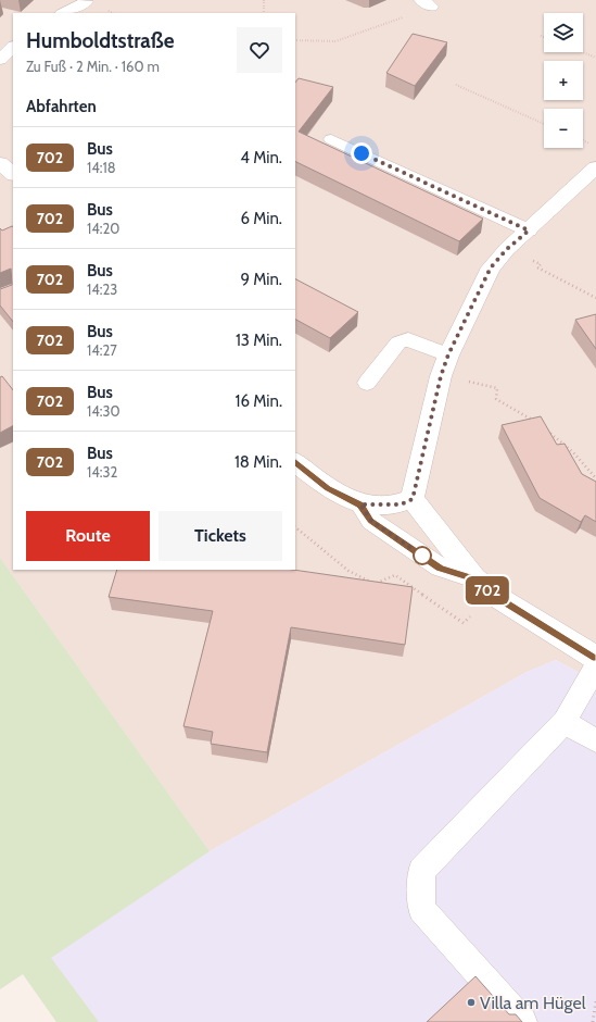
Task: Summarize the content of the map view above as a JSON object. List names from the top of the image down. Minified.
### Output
{"places":["Villa am Hügel"],"lines":["bus line 702"],"page":{"on_map":"702","map_buttons":["+","−"],"heading":[["Humboldtstraße","Zu Fuß · 2 Min. · 160 m"],"Abfahrten"],"list":[{"mark":"702","name":"Bus","note":"14:18","value":"4 Min."},{"mark":"702","name":"Bus","note":"14:20","value":"6 Min."},{"mark":"702","name":"Bus","note":"14:23","value":"9 Min."},{"mark":"702","name":"Bus","note":"14:27","value":"13 Min."},{"mark":"702","name":"Bus","note":"14:30","value":"16 Min."},{"mark":"702","name":"Bus","note":"14:32","value":"18 Min."}],"buttons":["Route","Tickets"]}}
